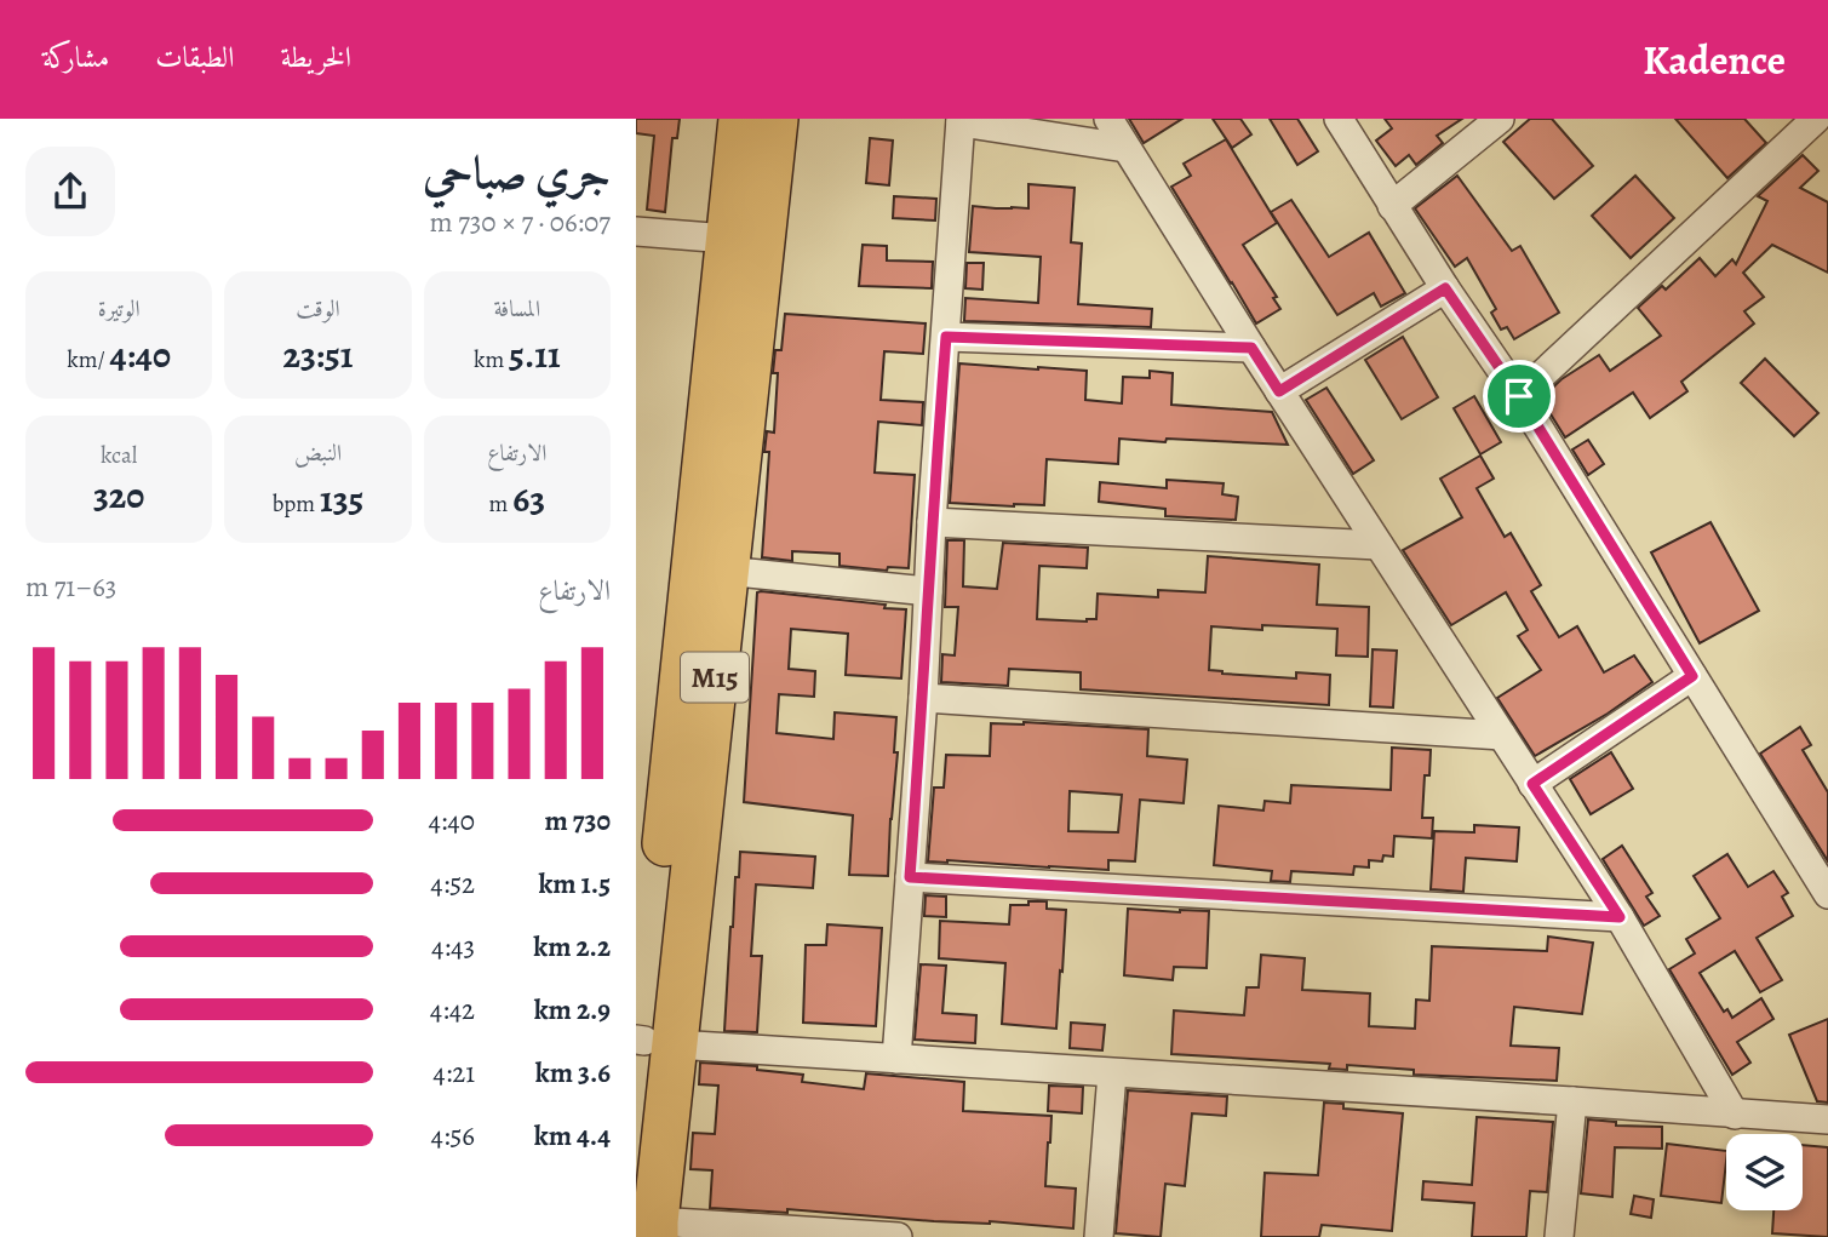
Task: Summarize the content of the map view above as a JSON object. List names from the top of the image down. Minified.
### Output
{"streets":{"highway":["M15"]},"page":{"header":"Kadence","nav":["الخريطة","الطبقات","مشاركة"],"heading":["جري صباحي","06:07 · 7 × 730 m"],"stats":[["المسافة","5.11 km"],["الوقت","23:51"],["الوتيرة","4:40 /km"],["الارتفاع","63 m"],["النبض","135 bpm"],["kcal","320"]],"chart":["الارتفاع","63–71 m"],"list":[{"name":"730 m","note":"4:40"},{"name":"1.5 km","note":"4:52"},{"name":"2.2 km","note":"4:43"},{"name":"2.9 km","note":"4:42"},{"name":"3.6 km","note":"4:21"},{"name":"4.4 km","note":"4:56"}]}}
